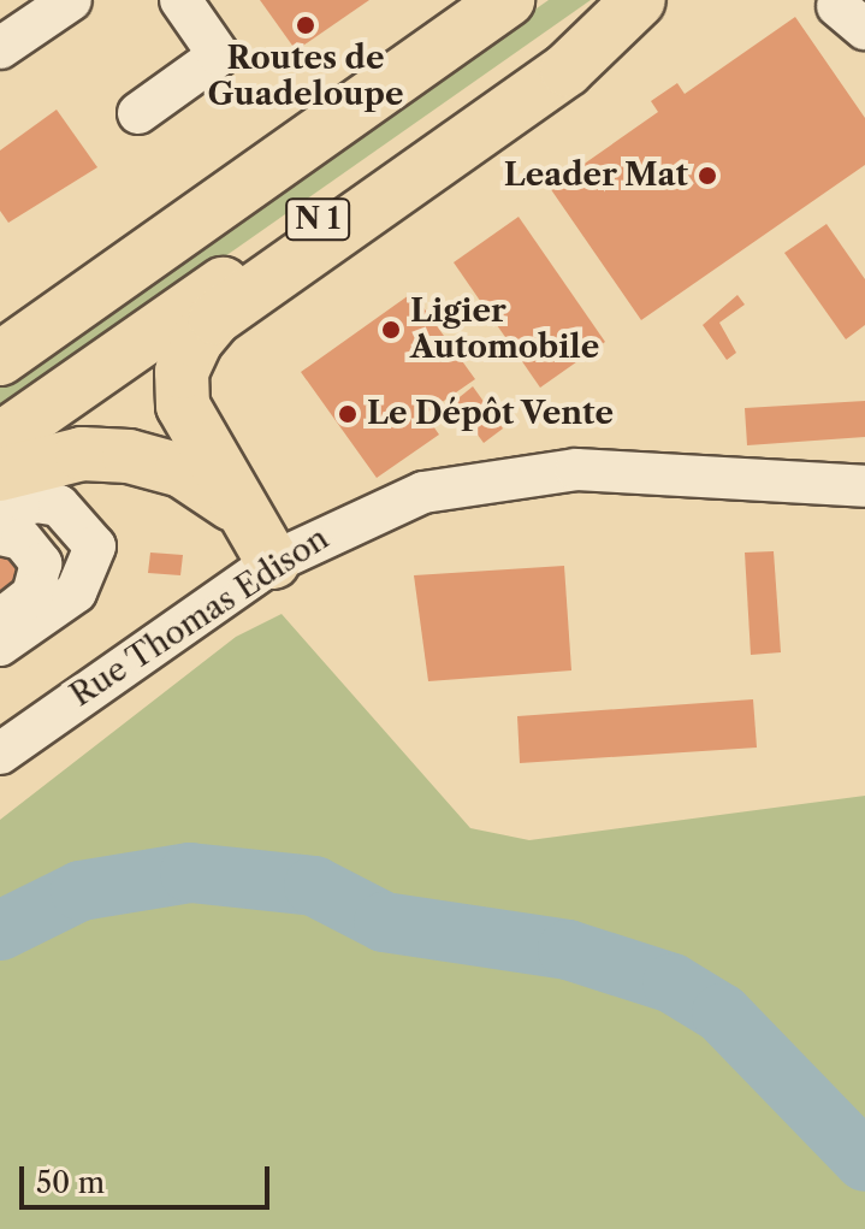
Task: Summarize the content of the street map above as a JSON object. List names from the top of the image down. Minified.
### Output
{"streets":{"highway":["N 1"],"street":["Rue Thomas Edison"]},"places":["Routes de Guadeloupe","Leader Mat","Ligier Automobile","Le Dépôt Vente"],"scale_bar":"50 m"}
